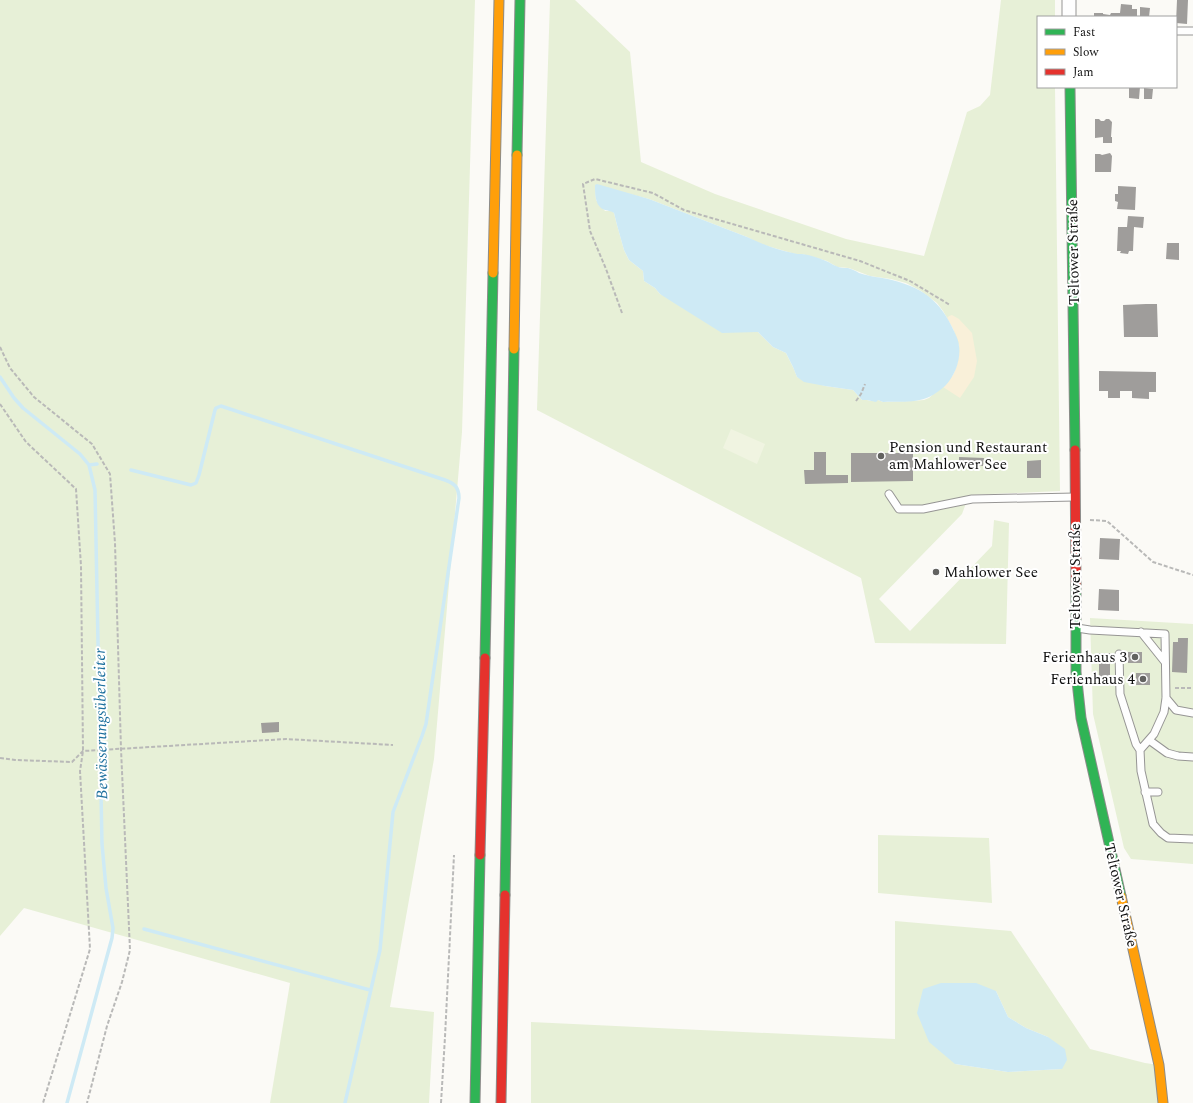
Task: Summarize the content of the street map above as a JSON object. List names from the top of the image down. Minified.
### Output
{"streets":{"main road":["Teltower Straße"]},"water":["Bewässerungsüberleiter"],"places":["Pension und Restaurant am Mahlower See","Mahlower See","Ferienhaus 3","Ferienhaus 4"],"legend":["Fast","Slow","Jam"]}
